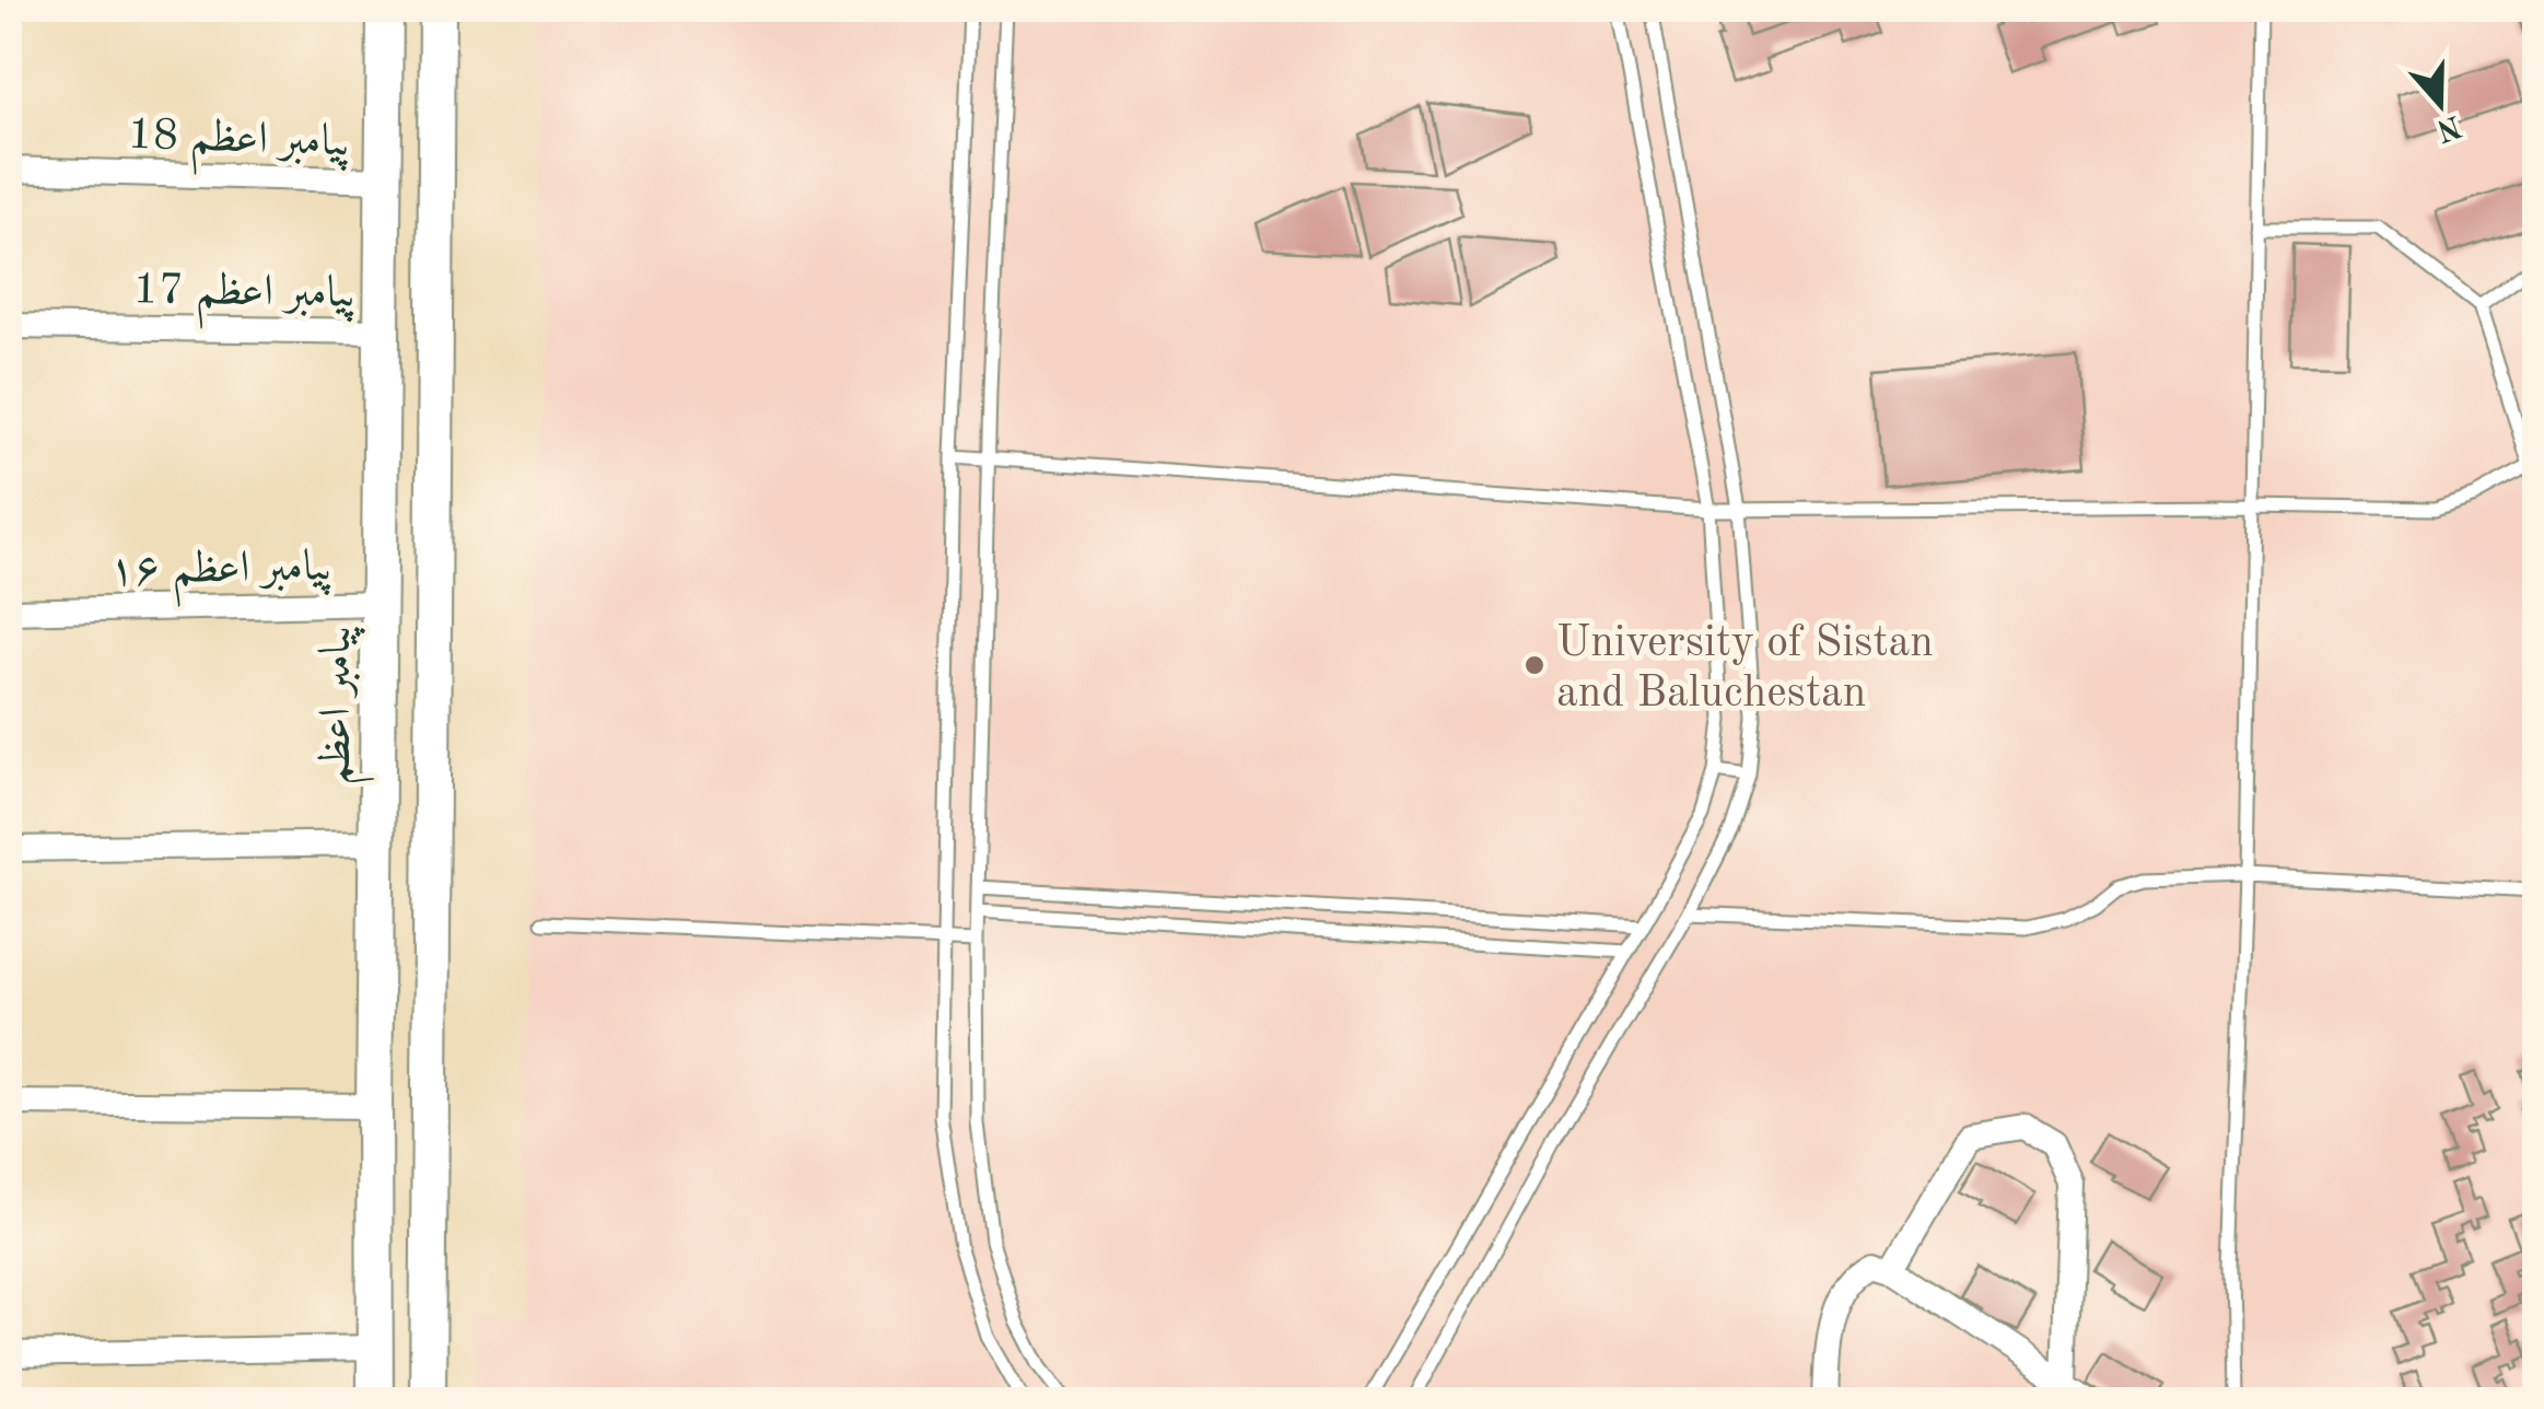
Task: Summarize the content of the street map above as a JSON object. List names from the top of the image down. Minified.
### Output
{"streets":{"main road":["پیامبر اعظم"],"street":["پیامبر اعظم 18","پیامبر اعظم 17","پیامبر اعظم ۱۶"]},"crossings":[["پیامبر اعظم 18","پیامبر اعظم"],["پیامبر اعظم 17","پیامبر اعظم"],["پیامبر اعظم ۱۶","پیامبر اعظم"]],"places":["University of Sistan and Baluchestan"],"north":"bottom"}
